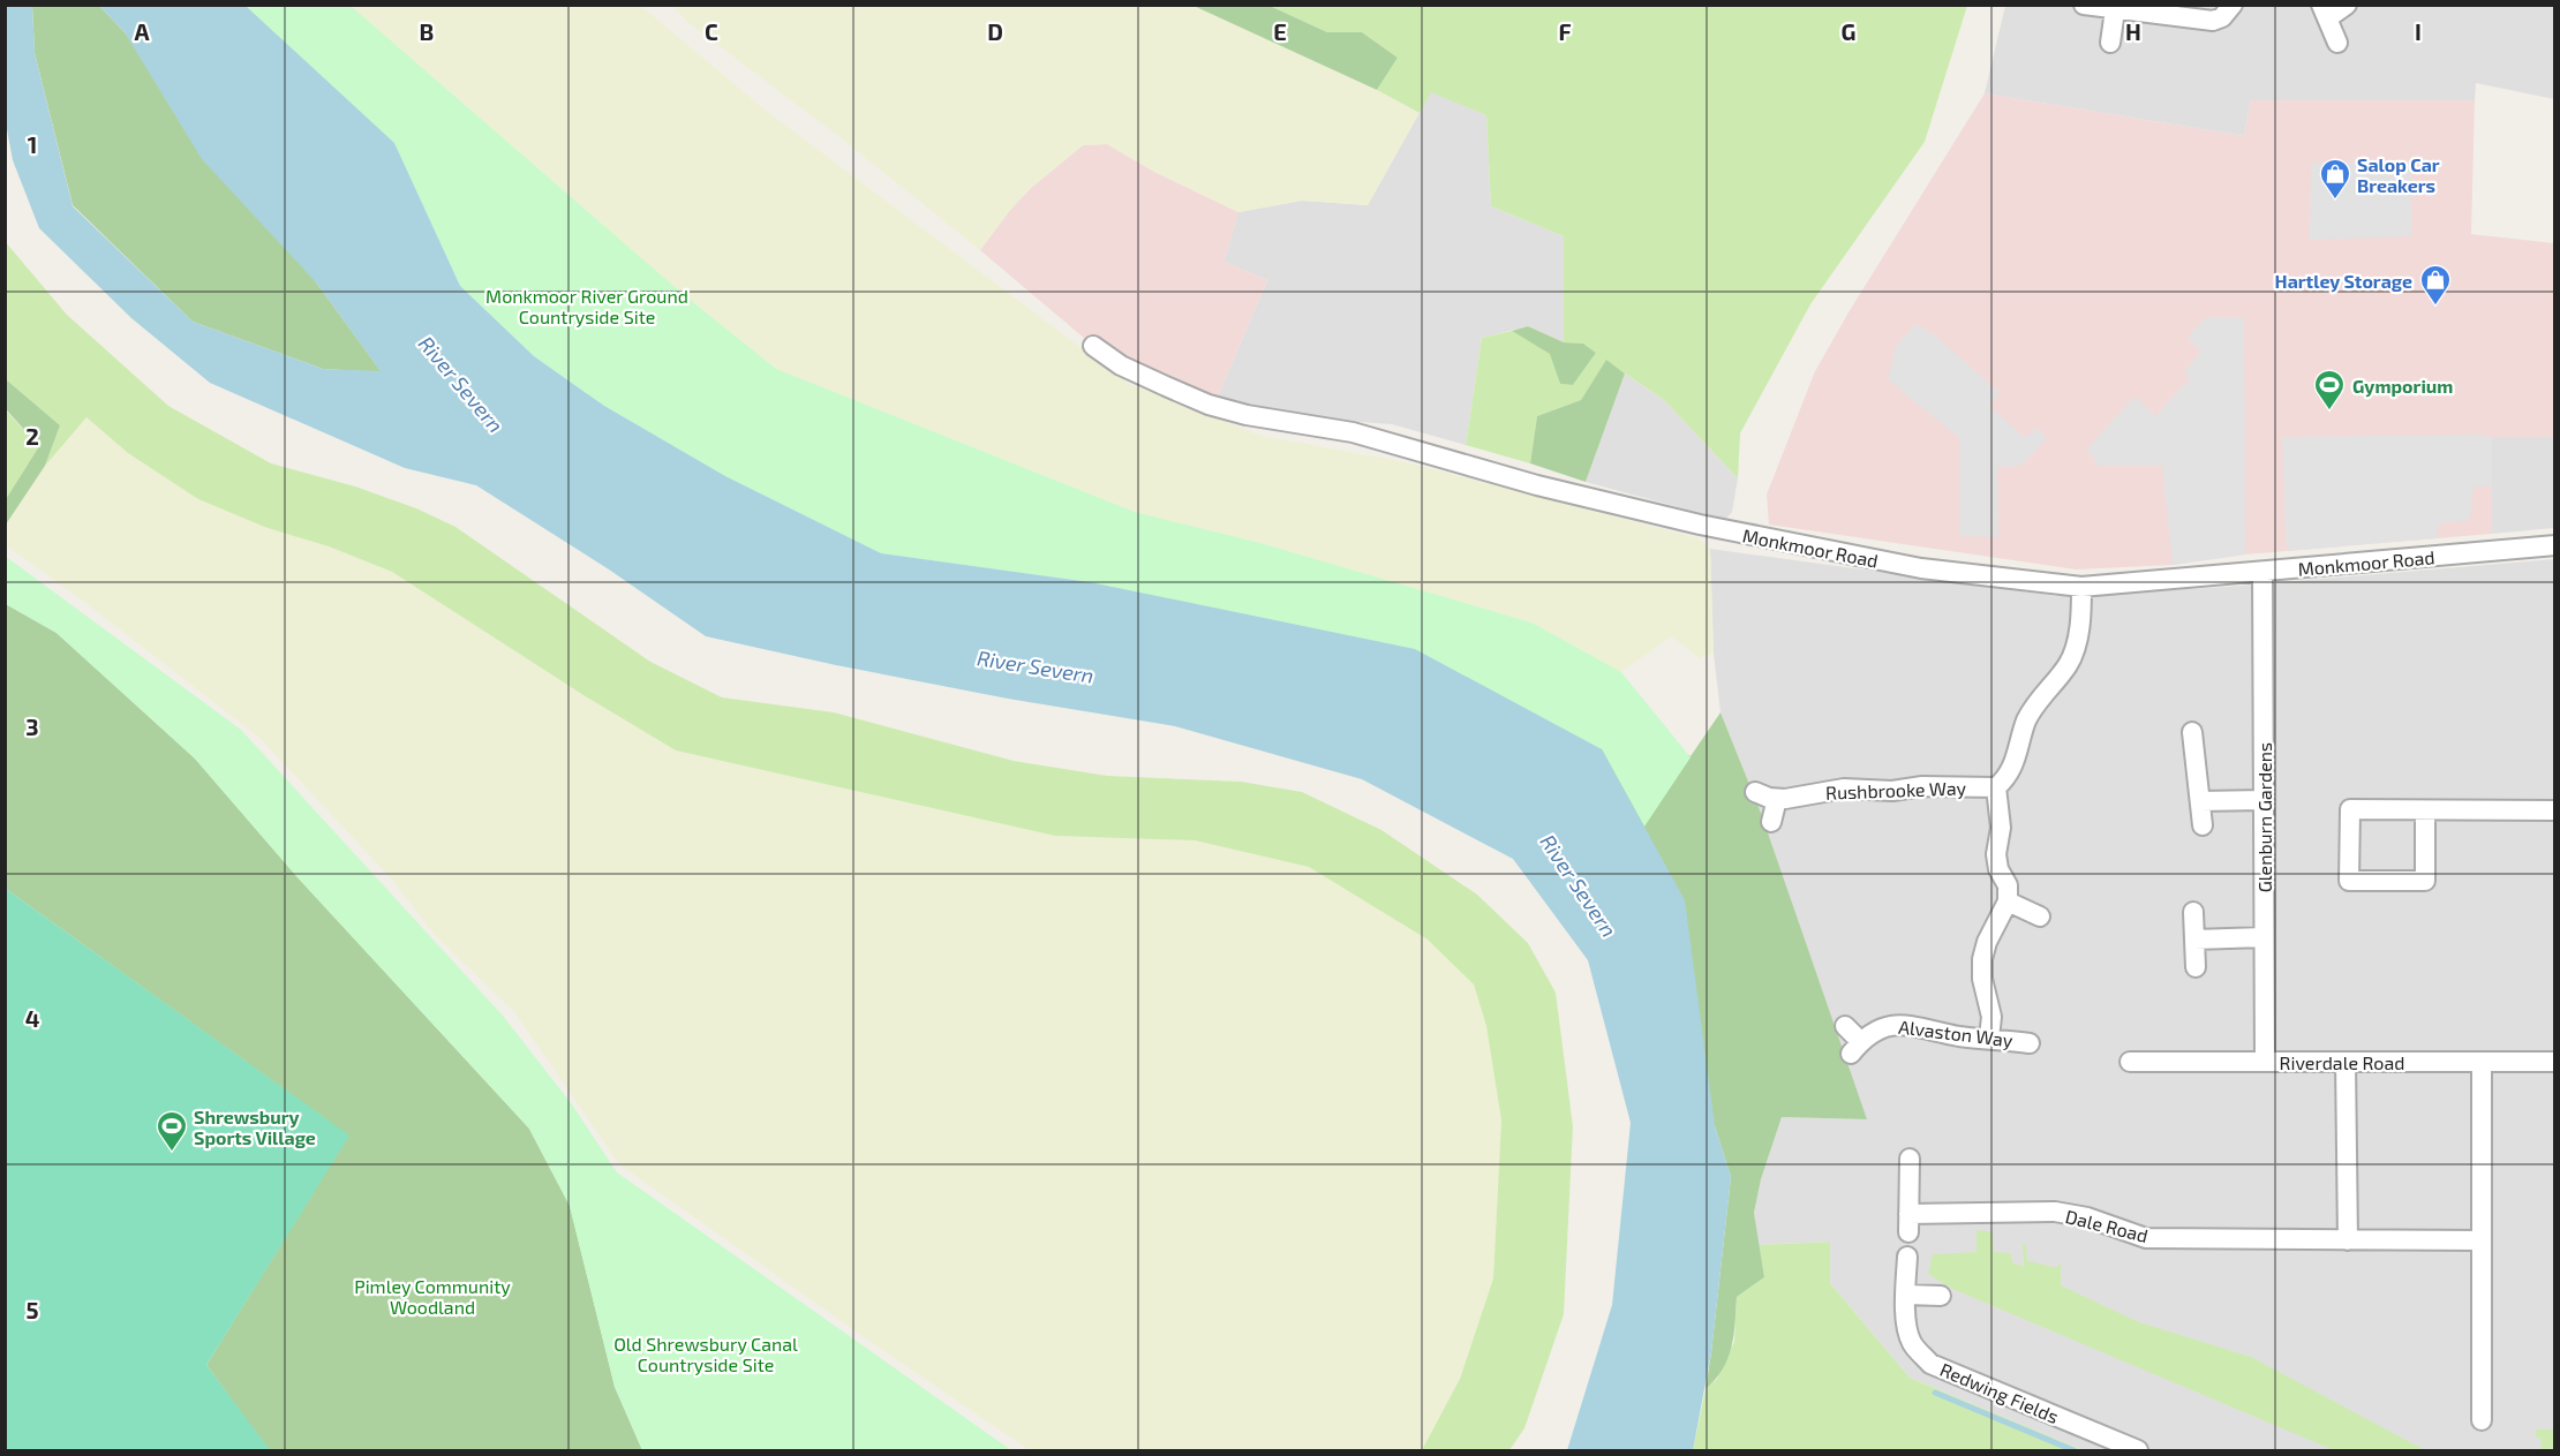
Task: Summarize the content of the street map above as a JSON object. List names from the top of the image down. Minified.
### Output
{"streets":{"street":["Monkmoor Road","Rushbrooke Way","Glenburn Gardens","Alvaston Way","Riverdale Road","Dale Road","Redwing Fields"]},"crossings":[["Monkmoor Road","Glenburn Gardens"],["Glenburn Gardens","Riverdale Road"]],"water":["River Severn"],"parks":["Monkmoor River Ground Countryside Site","Pimley Community Woodland","Old Shrewsbury Canal Countryside Site"],"places":{"shop":["Salop Car Breakers","Hartley Storage"],"sports":["Gymporium","Shrewsbury Sports Village"]},"grid":{"columns":["A","B","C","D","E","F","G","H","I"],"rows":["1","2","3","4","5"]}}
